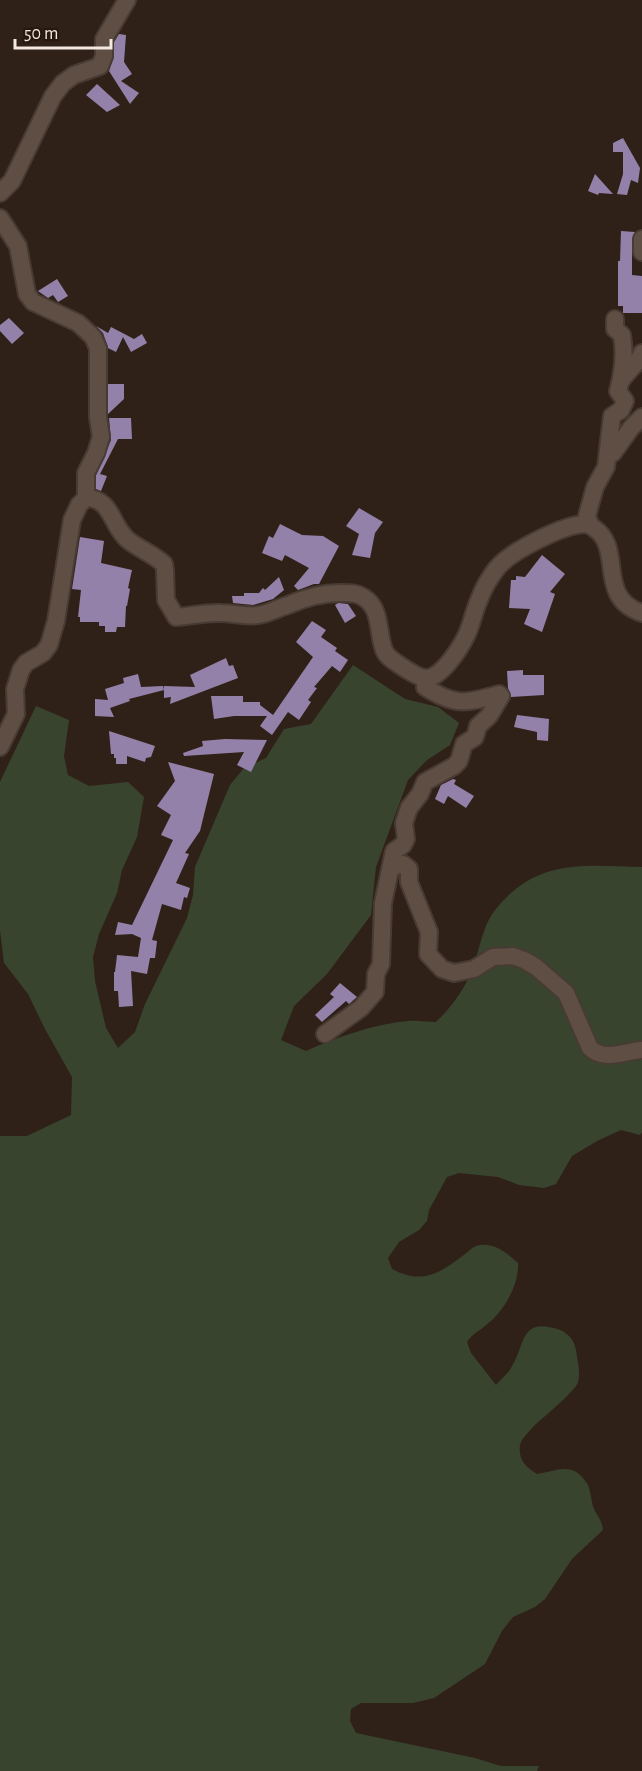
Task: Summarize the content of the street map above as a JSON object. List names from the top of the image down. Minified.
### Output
{"scale_bar":"50 m"}
